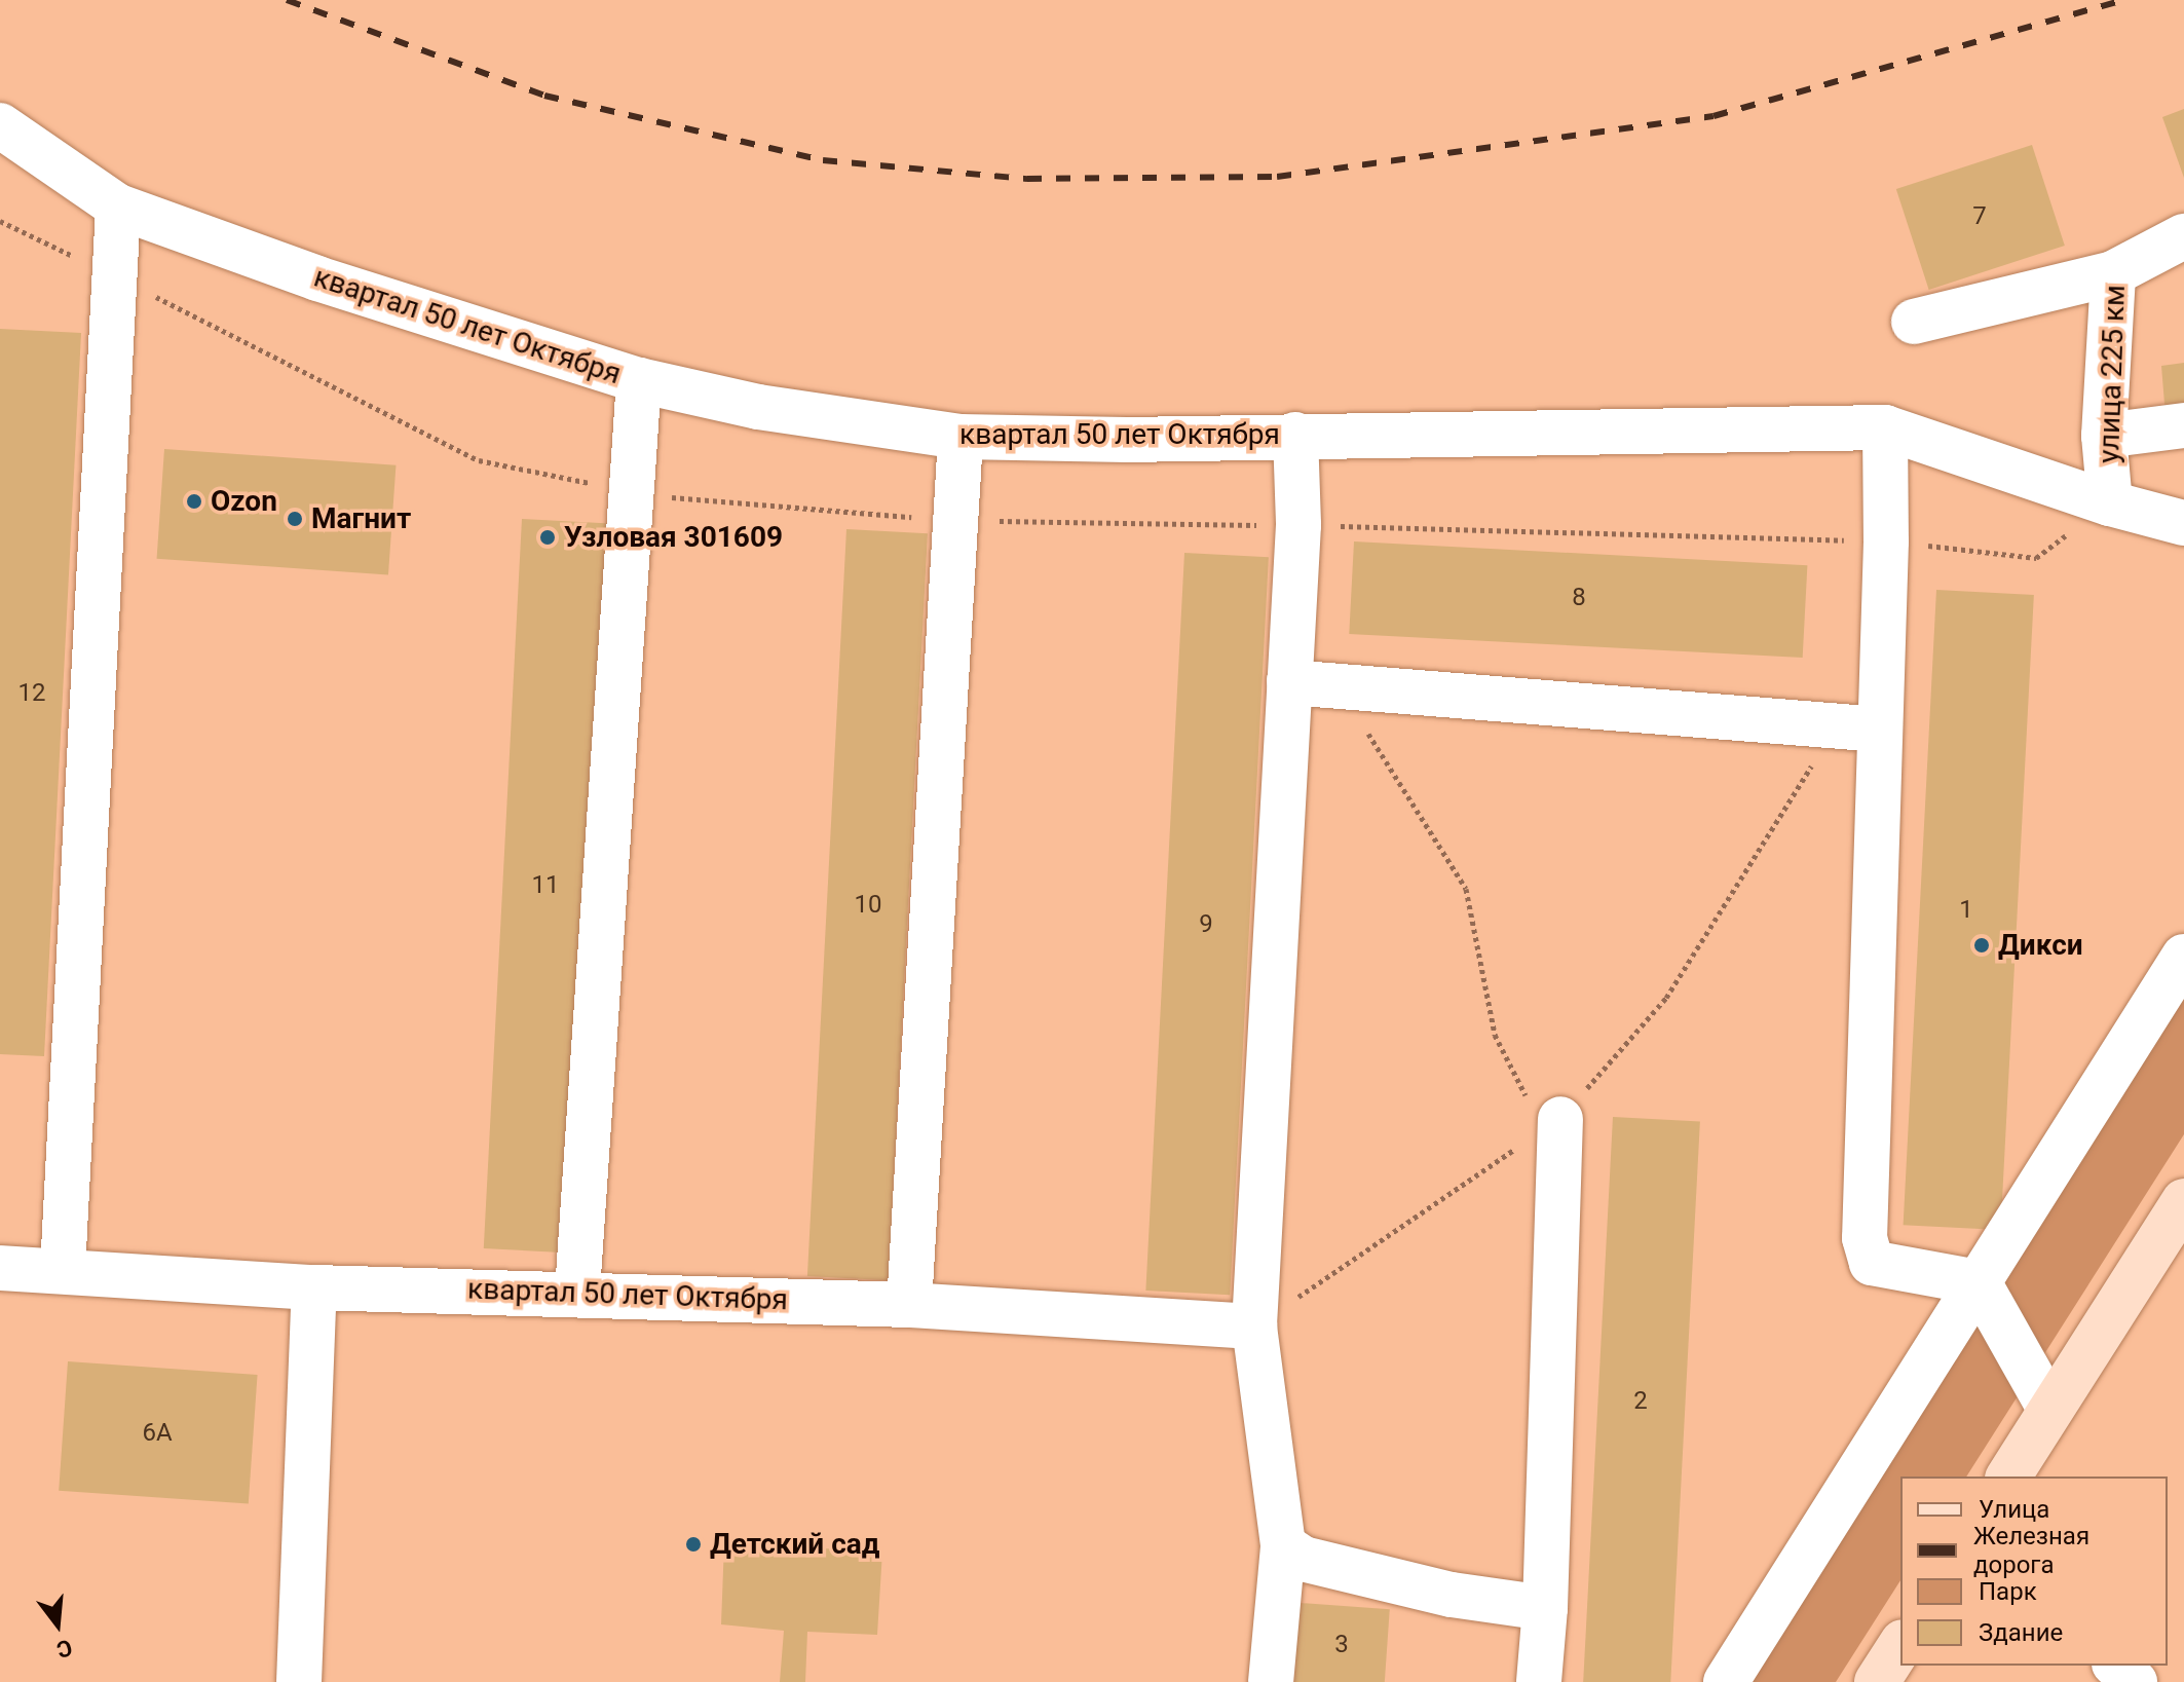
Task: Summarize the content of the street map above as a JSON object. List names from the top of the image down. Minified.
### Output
{"streets":{"street":["квартал 50 лет Октября","улица 225 км"]},"crossings":[["квартал 50 лет Октября","улица 225 км"]],"places":["Ozon","Магнит","Узловая 301609","Дикси","Детский сад"],"house_numbers":["7","8","12","11","10","1","9","2","6А","3"],"legend":["Улица","Железная дорога","Парк","Здание"],"north":"bottom"}
